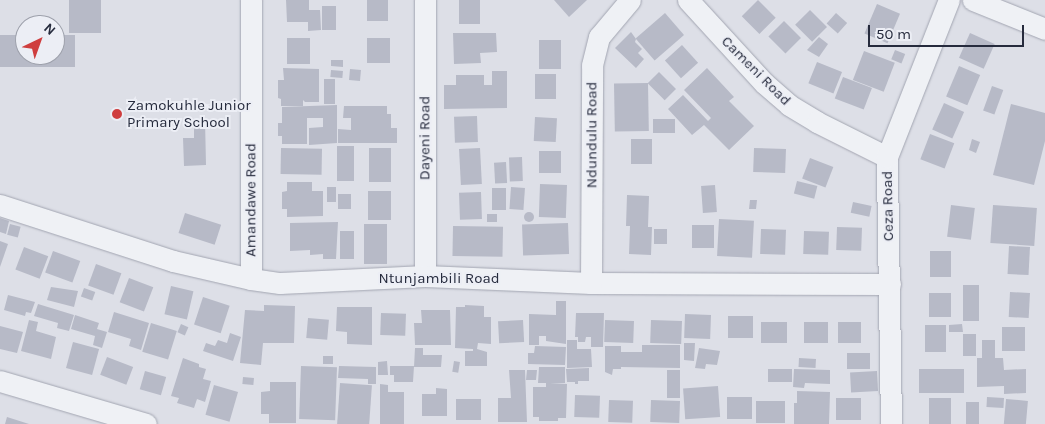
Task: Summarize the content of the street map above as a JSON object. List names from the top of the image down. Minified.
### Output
{"streets":{"street":["Cameni Road","Ndundulu Road","Dayeni Road","Amandawe Road","Ceza Road","Ntunjambili Road"]},"crossings":[["Cameni Road","Ceza Road"],["Ndundulu Road","Ntunjambili Road"],["Dayeni Road","Ntunjambili Road"],["Amandawe Road","Ntunjambili Road"],["Ceza Road","Ntunjambili Road"]],"places":["Zamokuhle Junior Primary School"],"scale_bar":"50 m","north":"top right"}
